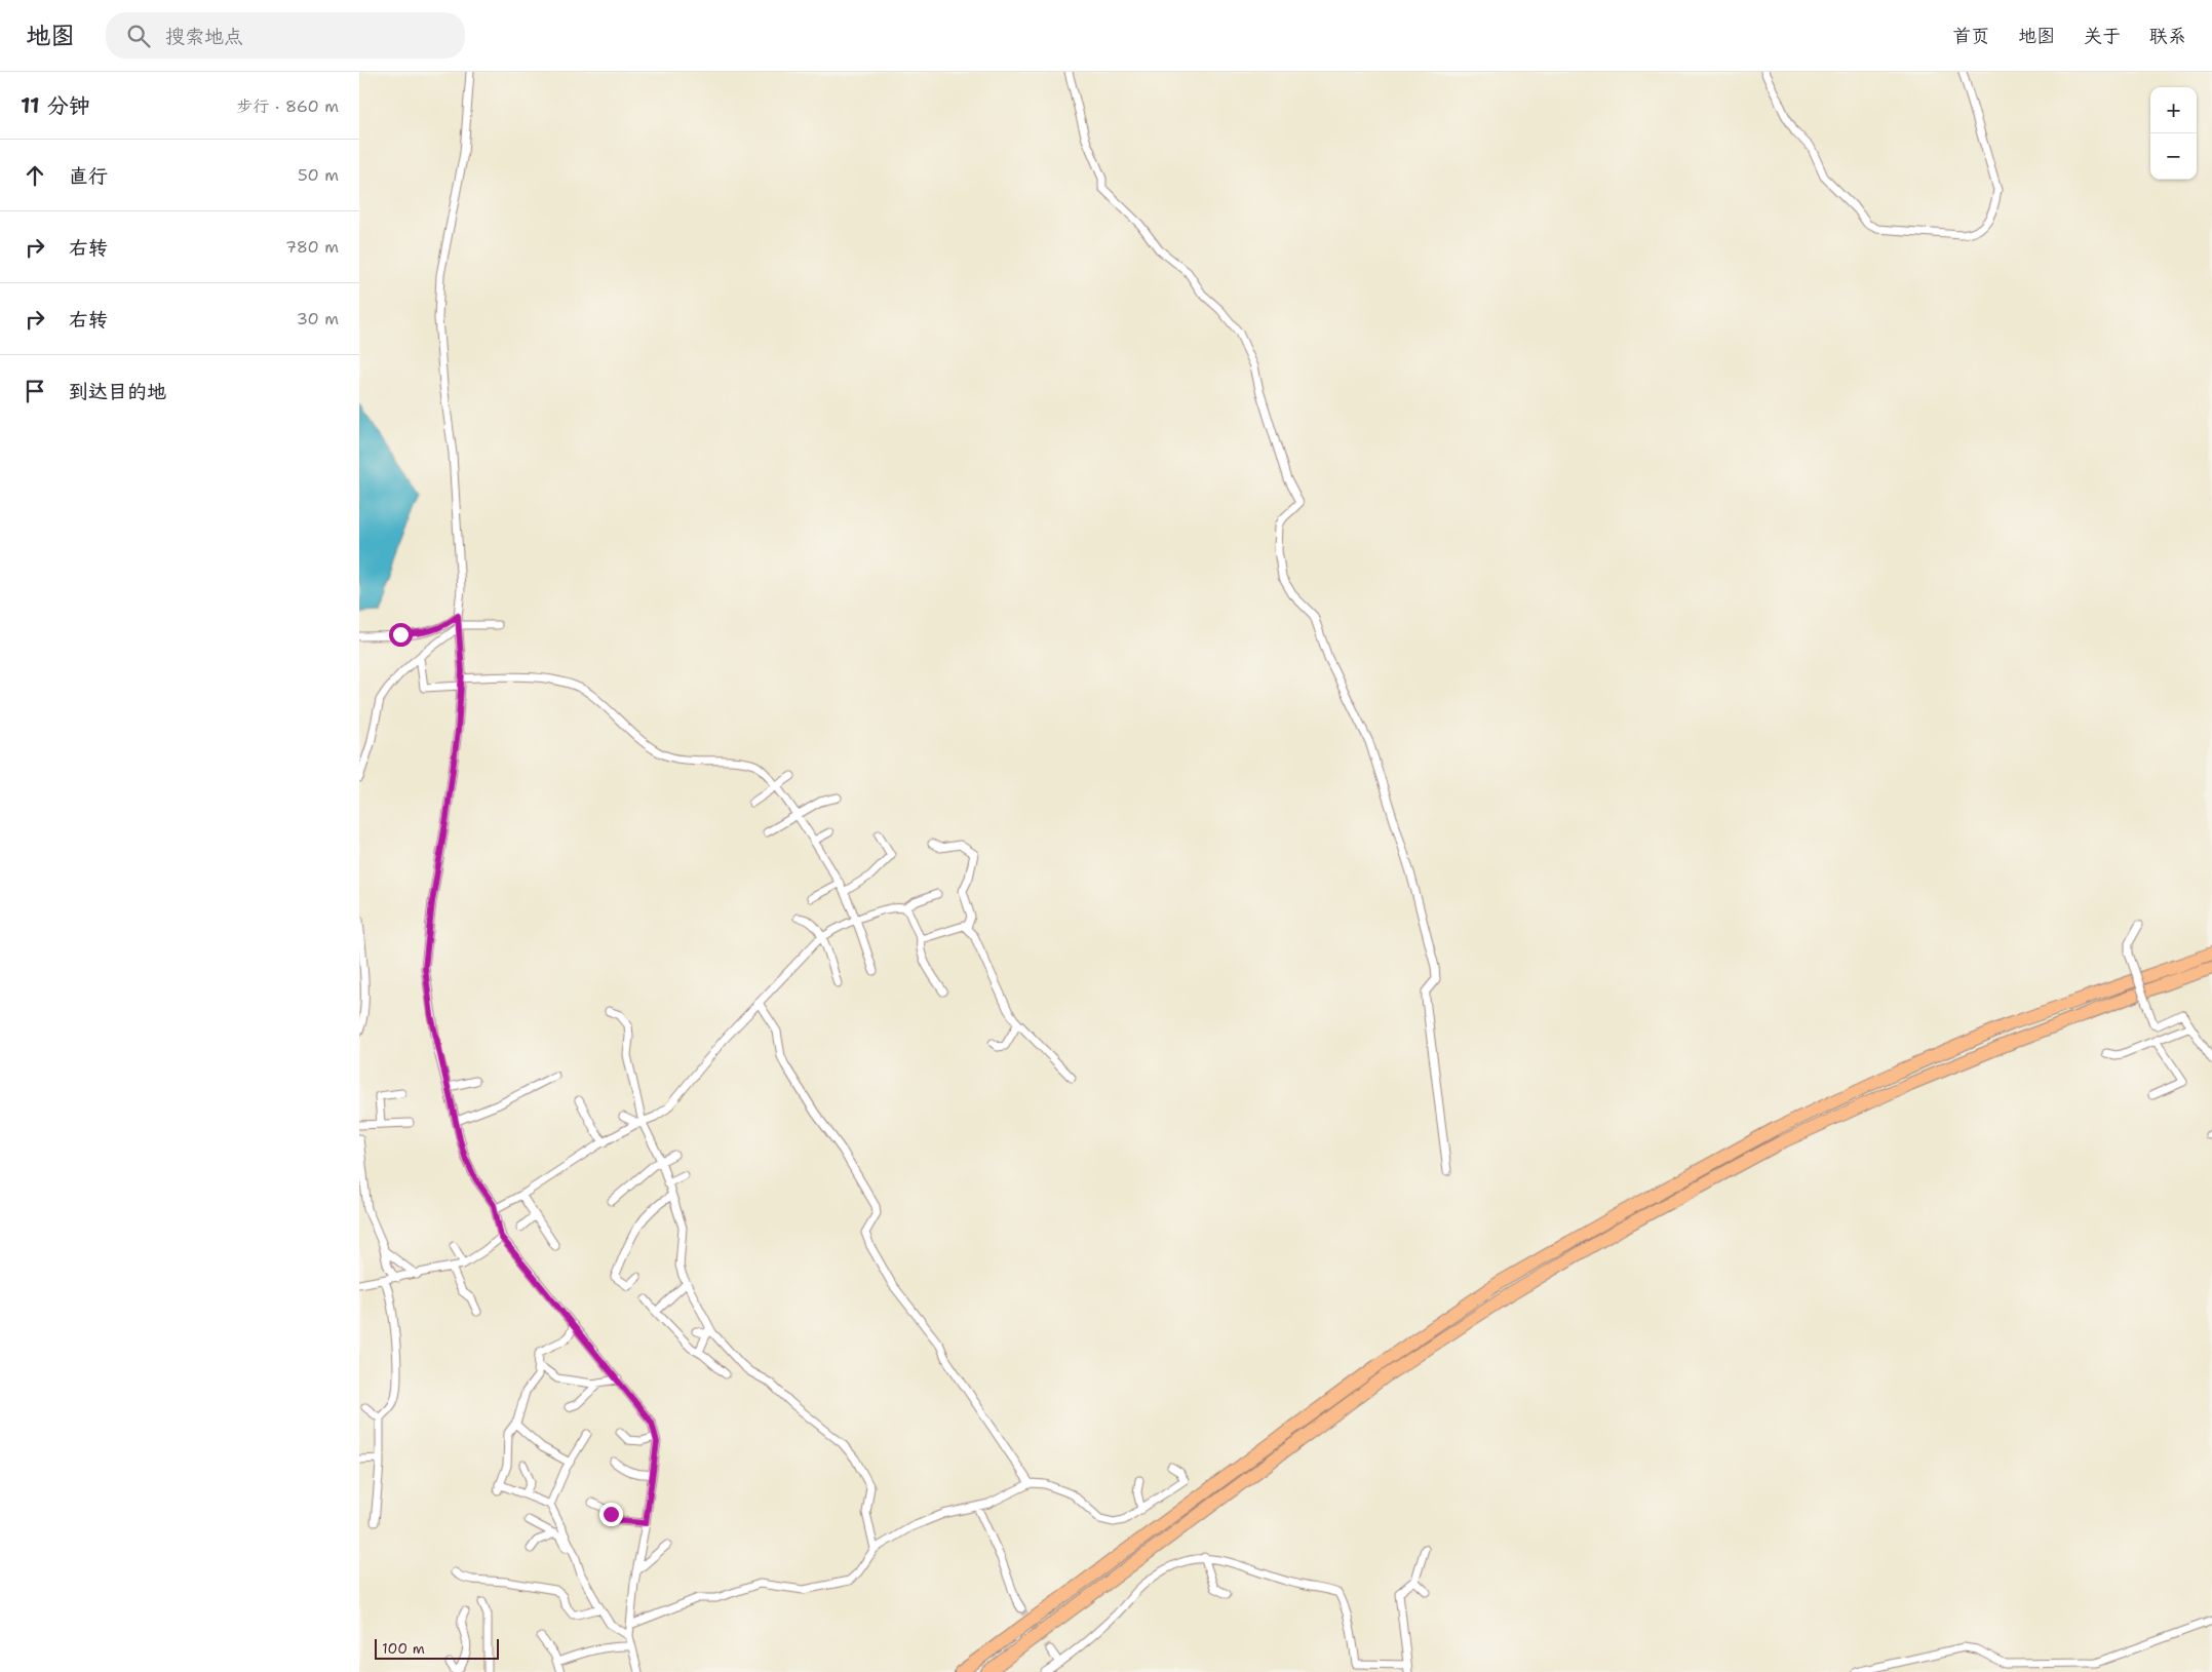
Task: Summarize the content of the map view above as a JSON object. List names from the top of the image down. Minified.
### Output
{"scale_bar":"100 m","page":{"header":"地图","search":"搜索地点","nav":["首页","地图","关于","联系"],"heading":["11 分钟","步行 · 860 m"],"map_buttons":["+","−"],"list":[["直行","50 m"],["右转","780 m"],["右转","30 m"],"到达目的地"],"scale":"100 m"}}
